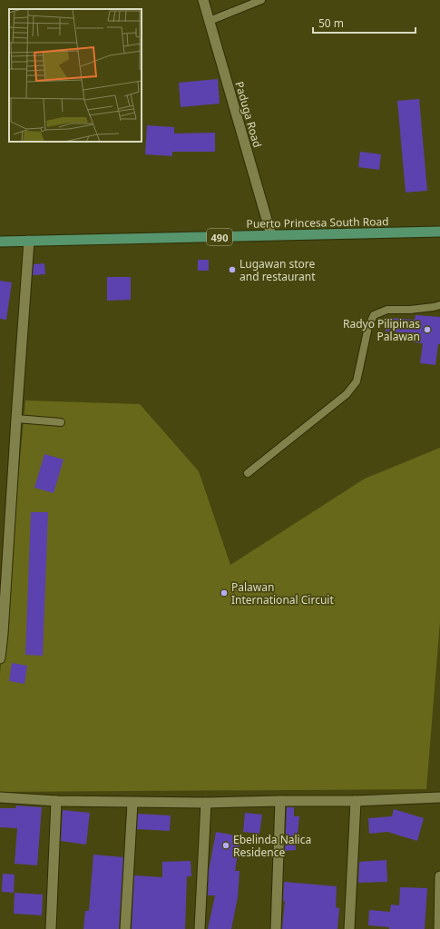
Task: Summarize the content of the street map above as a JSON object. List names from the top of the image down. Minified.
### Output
{"streets":{"main road":["Puerto Princesa South Road","490"],"street":["Paduga Road"]},"crossings":[["Paduga Road","Puerto Princesa South Road"]],"places":["Lugawan store and restaurant","Radyo Pilipinas Palawan","Palawan International Circuit","Ebelinda Nalica Residence"],"scale_bar":"50 m"}
